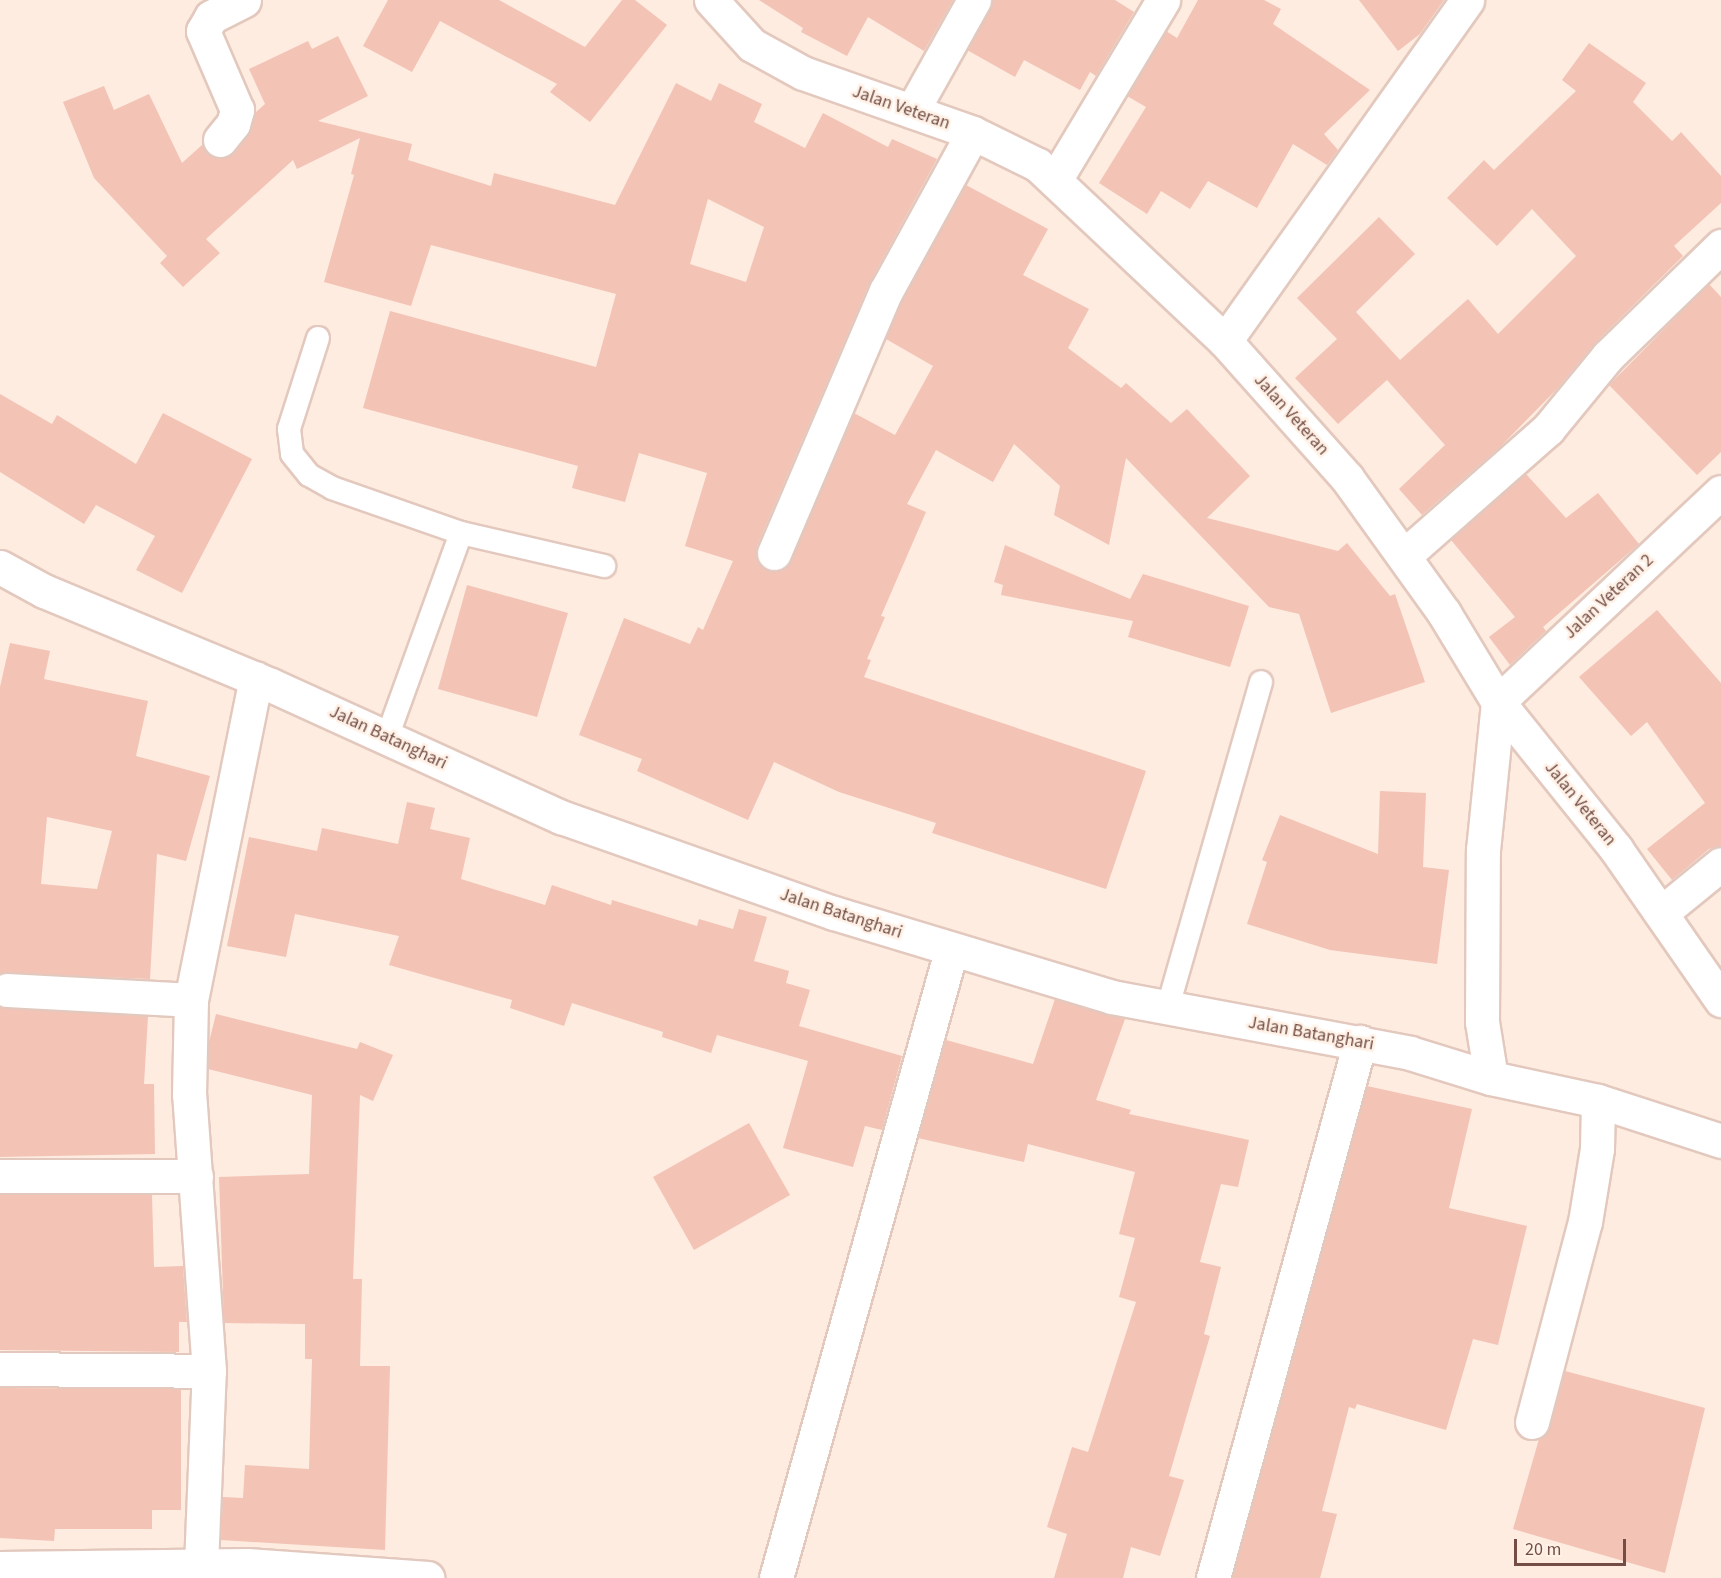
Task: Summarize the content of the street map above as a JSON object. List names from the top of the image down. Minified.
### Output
{"streets":{"street":["Jalan Veteran","Jalan Veteran 2","Jalan Batanghari"]},"crossings":[["Jalan Veteran","Jalan Veteran 2"]],"scale_bar":"20 m"}
